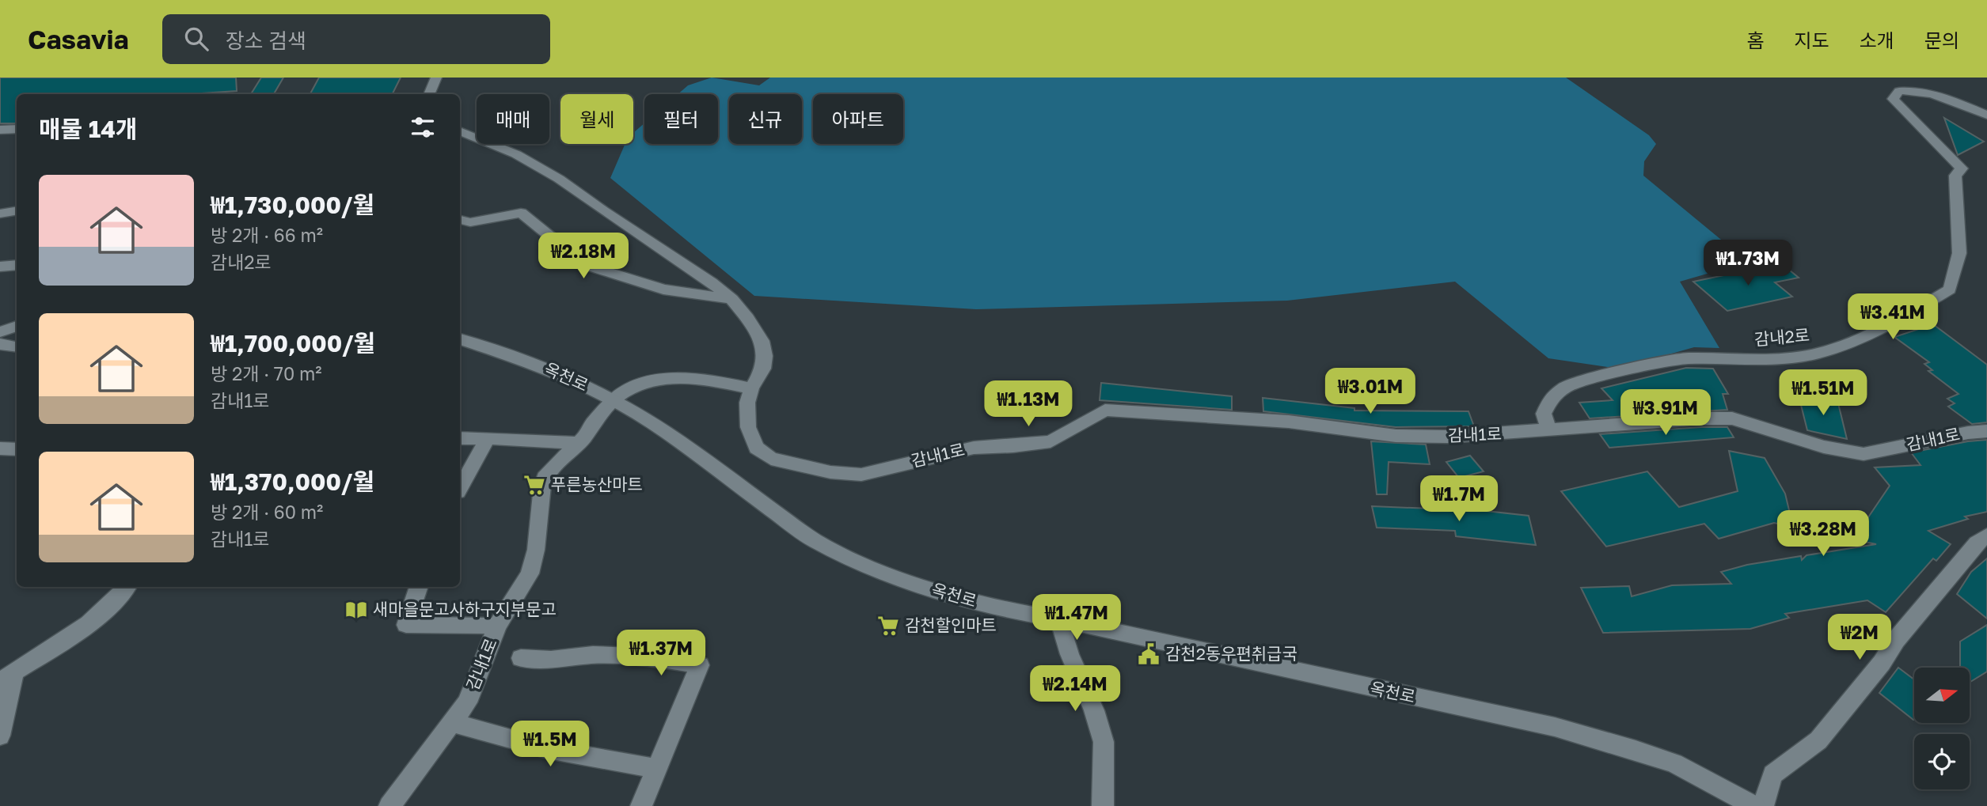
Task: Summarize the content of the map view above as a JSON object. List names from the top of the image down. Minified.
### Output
{"streets":{"street":["감내2로","옥천로","감내1로"]},"crossings":[["감내2로","감내1로"],["옥천로","감내1로"]],"places":{"supermarket":["푸른농산마트","감천할인마트"],"library":["새마을문고사하구지부문고"],"public building":["감천2동우편취급국"]},"north":"right","page":{"header":"Casavia","search":"장소 검색","nav":["홈","지도","소개","문의"],"chip":["매매","월세","필터","신규","아파트"],"heading":"매물 14개","list":[{"name":"₩1,730,000/월","note":"방 2개 · 66 m² · 감내2로"},{"name":"₩1,700,000/월","note":"방 2개 · 70 m² · 감내1로"},{"name":"₩1,370,000/월","note":"방 2개 · 60 m² · 감내1로"}],"price":["₩2.18M","₩1.73M","₩3.41M","₩3.01M","₩1.51M","₩1.13M","₩3.91M","₩1.7M","₩3.28M","₩1.47M","₩2M","₩1.37M","₩2.14M","₩1.5M"]}}
